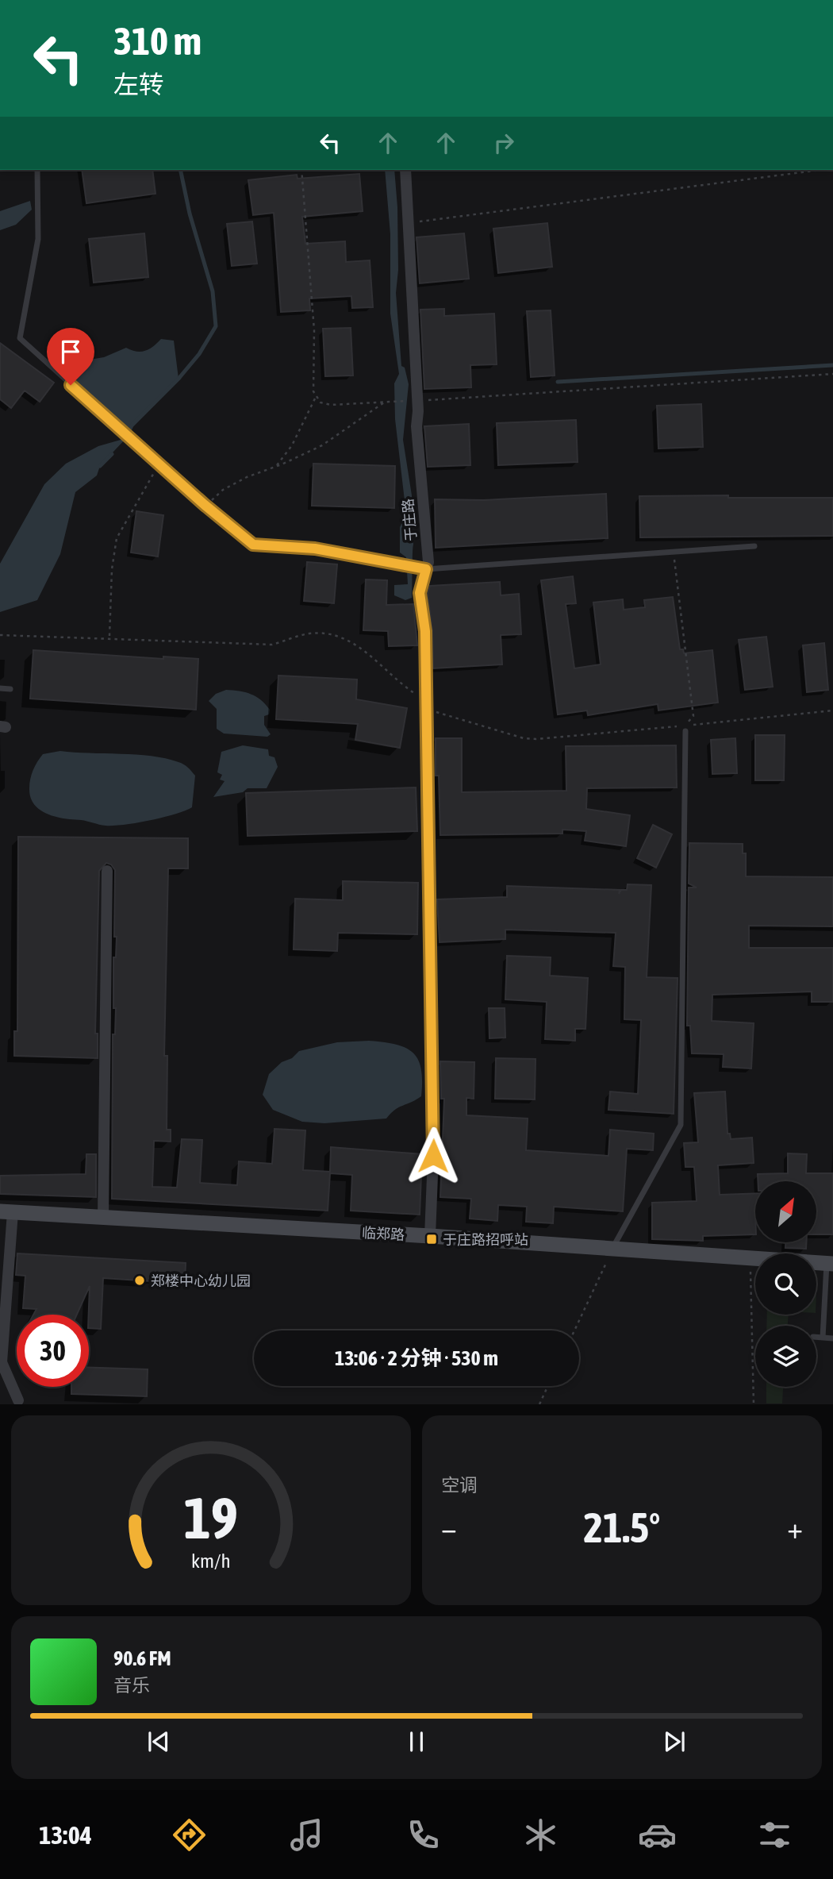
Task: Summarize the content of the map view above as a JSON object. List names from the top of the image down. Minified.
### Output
{"streets":{"main road":["临郑路"],"street":["于庄路"]},"crossings":[["于庄路","临郑路"]],"places":{"transit":["于庄路招呼站"],"other":["郑楼中心幼儿园"]},"north":"top right","page":{"turn":["310 m","左转"],"limit":"30","trip":"13:06 · 2 分钟 · 530 m","tile":"空调","heat":["−","21.5°","+"],"song":["90.6 FM","音乐"],"tabs":"13:04","gauge":["19","km/h"]}}
